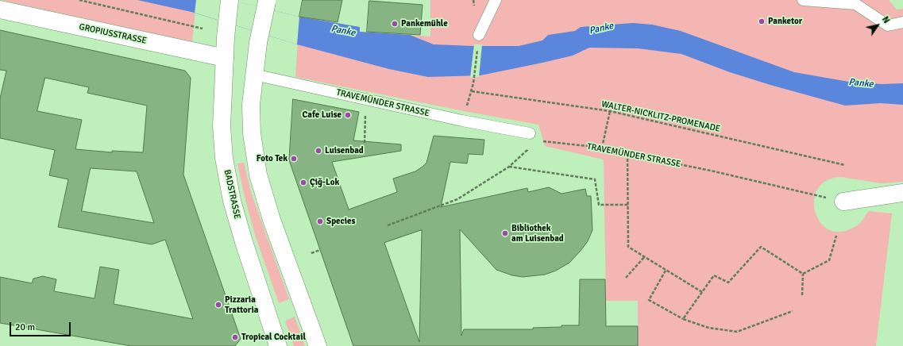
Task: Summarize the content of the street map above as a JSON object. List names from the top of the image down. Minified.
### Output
{"streets":{"main road":["GROPIUSSTRASSE","BADSTRASSE"],"lane":["TRAVEMÜNDER STRASSE"],"path":["WALTER-NICKLITZ-PROMENADE"]},"crossings":[["GROPIUSSTRASSE","BADSTRASSE"]],"water":["Panke"],"places":["Panketor","Pankemühle","Cafe Luise","Luisenbad","Foto Tek","Çiğ-Lok","Species","Bibliothek am Luisenbad","Pizzaria Trattoria","Tropical Cocktail"],"scale_bar":"20 m","north":"top right"}
